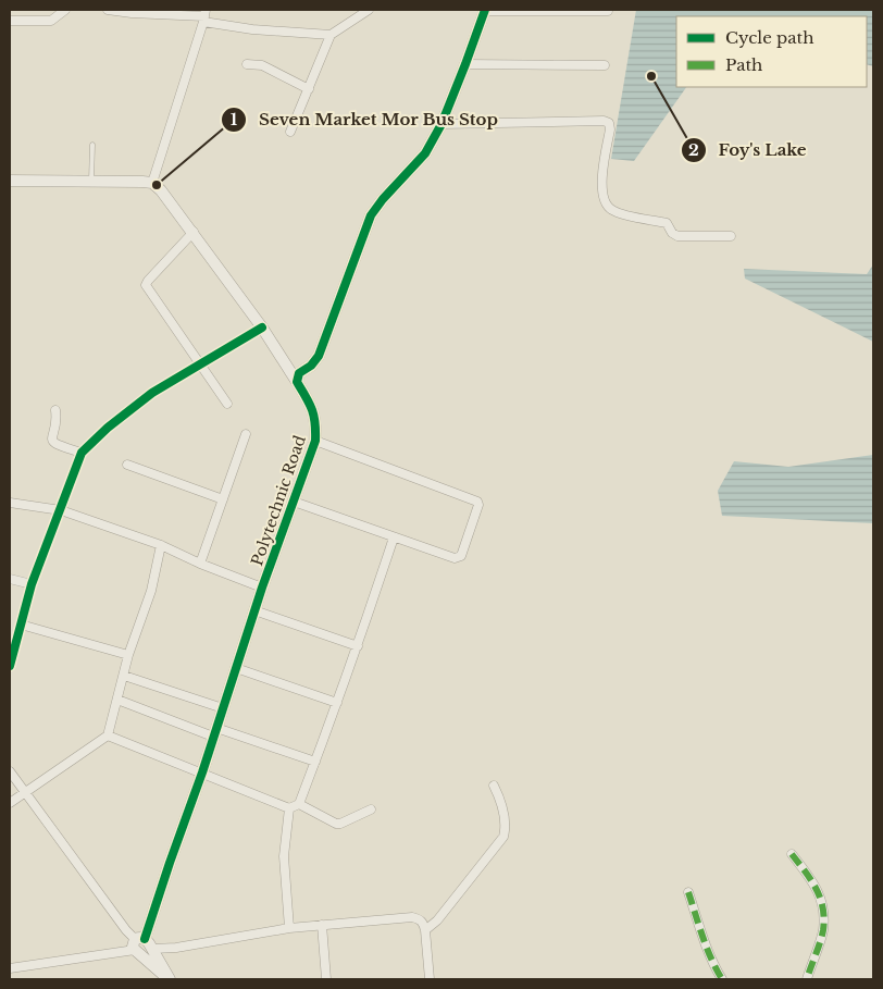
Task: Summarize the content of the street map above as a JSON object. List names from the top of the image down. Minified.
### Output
{"streets":{"street":["Polytechnic Road"]},"places":["Foy's Lake","Seven Market Mor Bus Stop"],"legend":["Cycle path","Path"]}
